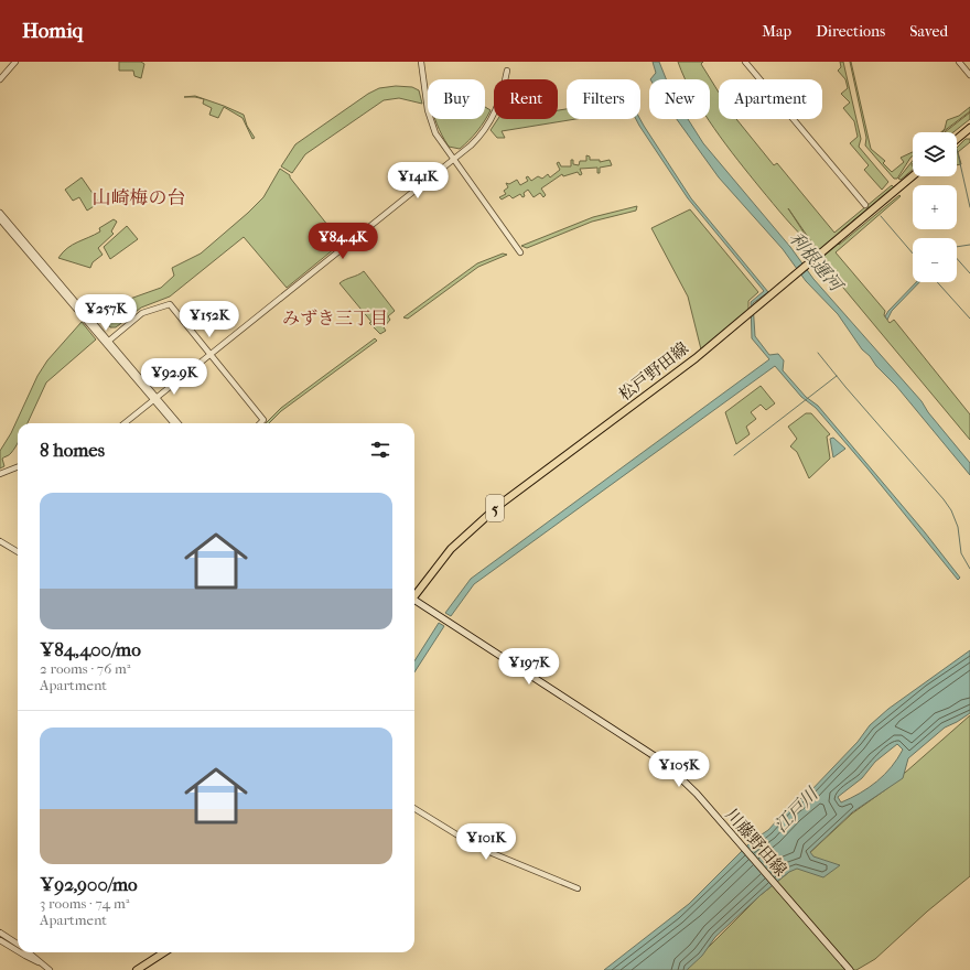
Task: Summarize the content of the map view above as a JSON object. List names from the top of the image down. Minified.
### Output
{"streets":{"main road":["松戸野田線","5","川藤野田線"]},"districts":["山崎梅の台","みずき三丁目"],"water":["利根運河","江戸川"],"page":{"header":"Homiq","nav":["Map","Directions","Saved"],"chip":["Buy","Rent","Filters","New","Apartment"],"map_buttons":["+","−"],"price":["¥141K","¥84.4K","¥257K","¥152K","¥92.9K","¥197K","¥105K","¥101K"],"heading":"8 homes","list":[{"name":"¥84,400/mo","note":"2 rooms · 76 m² · Apartment"},{"name":"¥92,900/mo","note":"3 rooms · 74 m² · Apartment"}]}}
